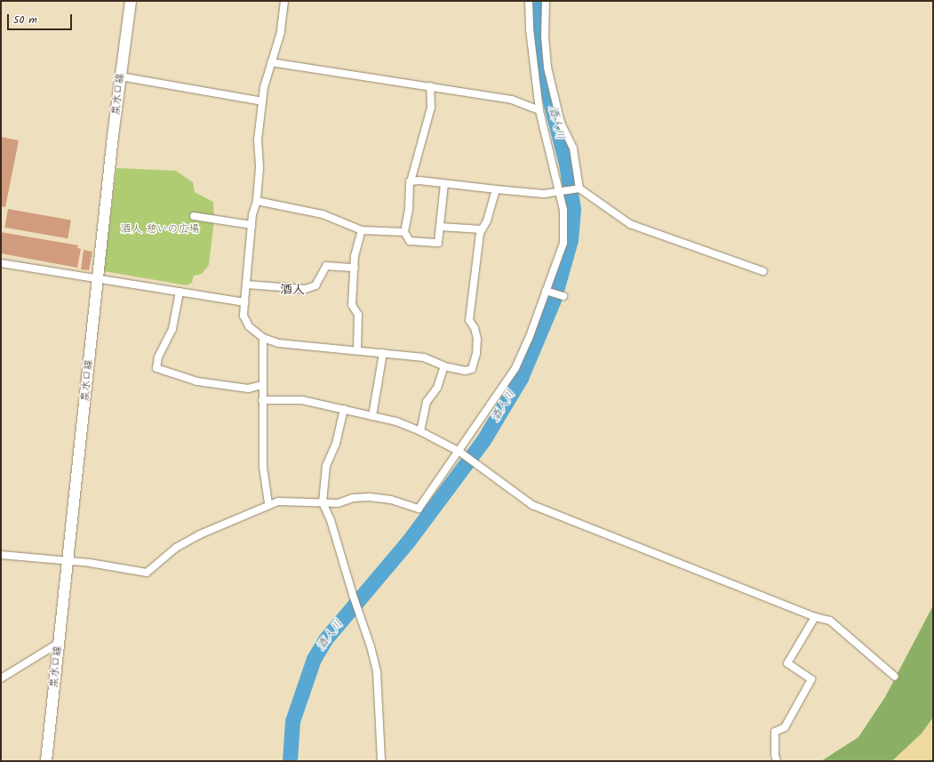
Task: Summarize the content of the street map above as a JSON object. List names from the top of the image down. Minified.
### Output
{"streets":{"main road":["泉水口線"]},"districts":["酒人"],"water":["酒人川"],"parks":["酒人 憩いの広場"],"scale_bar":"50 m"}
